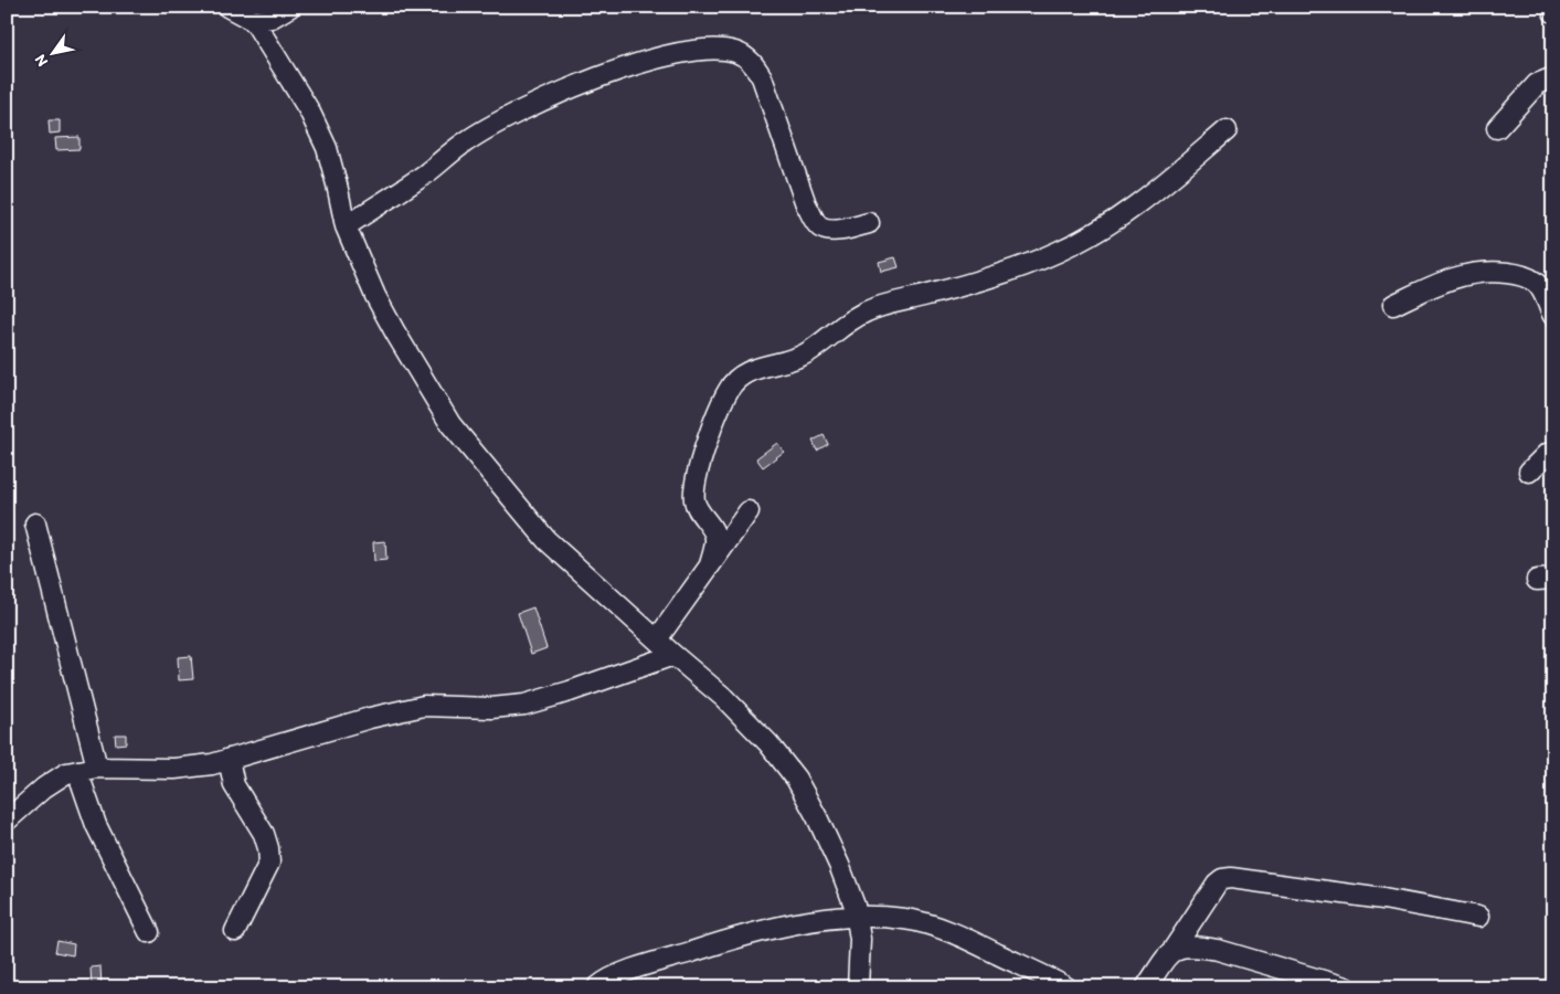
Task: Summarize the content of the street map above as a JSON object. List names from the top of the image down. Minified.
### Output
{"north":"bottom left"}
